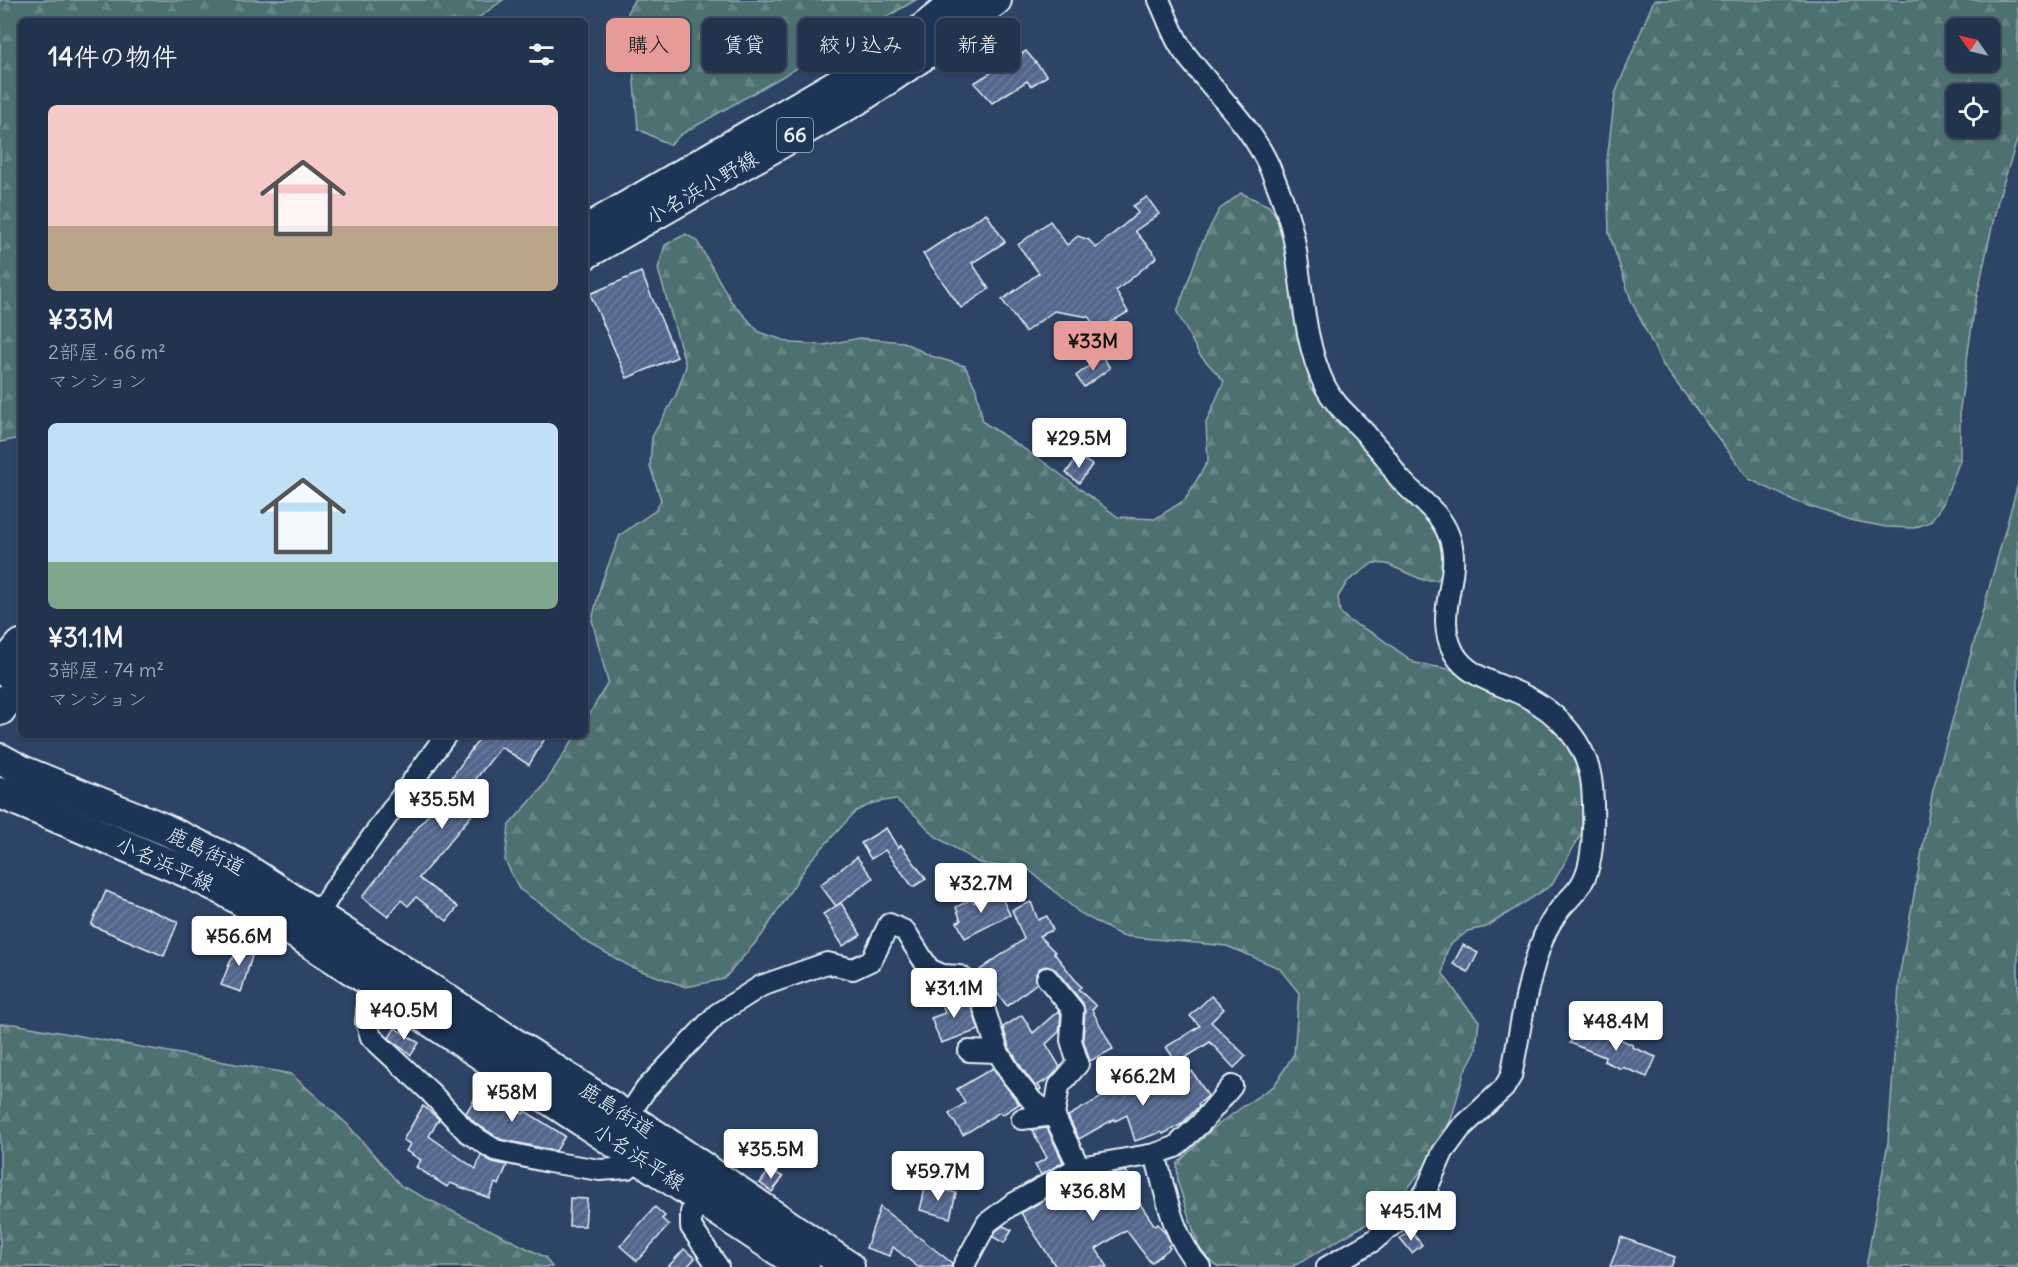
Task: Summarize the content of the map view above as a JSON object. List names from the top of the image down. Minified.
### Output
{"streets":{"main road":["66","小名浜小野線","鹿島街道","小名浜平線"]},"crossings":[["鹿島街道","小名浜平線"]],"north":"top left","page":{"chip":["購入","賃貸","絞り込み","新着"],"heading":"14件の物件","list":[{"name":"¥33M","note":"2部屋 · 66 m² · マンション"},{"name":"¥31.1M","note":"3部屋 · 74 m² · マンション"}],"price":["¥33M","¥29.5M","¥35.5M","¥32.7M","¥56.6M","¥31.1M","¥40.5M","¥48.4M","¥66.2M","¥58M","¥35.5M","¥59.7M","¥36.8M","¥45.1M"]}}
